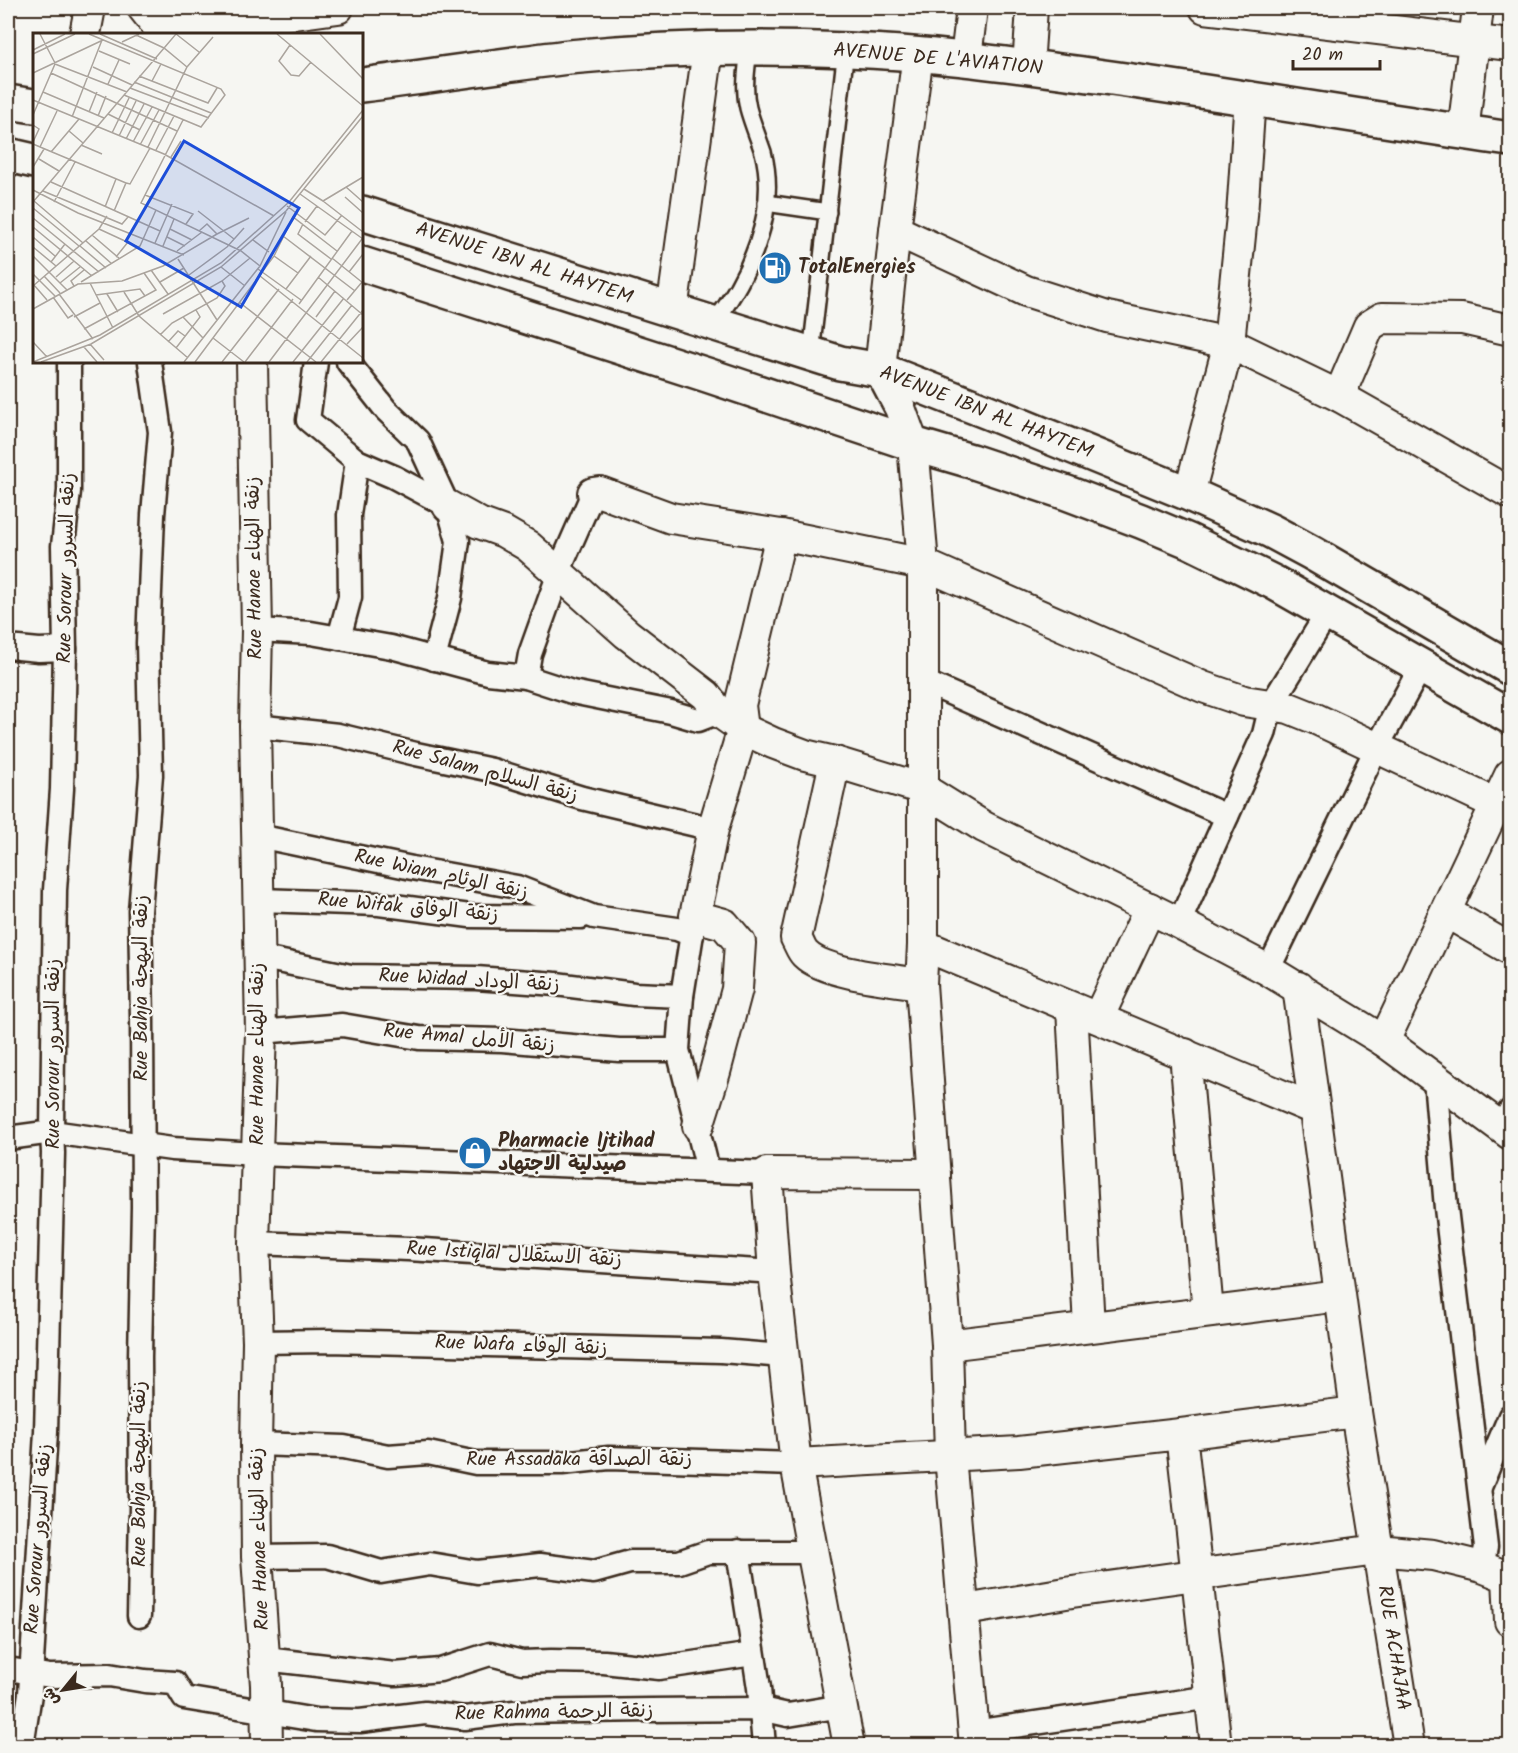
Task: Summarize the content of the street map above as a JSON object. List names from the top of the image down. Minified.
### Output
{"streets":{"street":["AVENUE DE L'AVIATION","AVENUE IBN AL HAYTEM","Rue Sorour زنقة السرور","Rue Hanae زنقة الهناء","Rue Salam زنقة السلام","Rue Wiam زنقة الوئام","Rue Wifak زنقة الوفاق","Rue Widad زنقة الوداد","Rue Bahja زنقة البهجة","Rue Amal زنقة الأمل","Rue Istiqlal زنقة الاستقلال","Rue Wafa زنقة الوفاء","Rue Assadaka زنقة الصداقة","RUE ACHAJAA","Rue Rahma زنقة الرحمة"]},"crossings":[["Rue Sorour زنقة السرور","Rue Rahma زنقة الرحمة"],["Rue Hanae زنقة الهناء","Rue Salam زنقة السلام"],["Rue Hanae زنقة الهناء","Rue Wiam زنقة الوئام"],["Rue Hanae زنقة الهناء","Rue Wifak زنقة الوفاق"],["Rue Hanae زنقة الهناء","Rue Widad زنقة الوداد"],["Rue Hanae زنقة الهناء","Rue Amal زنقة الأمل"],["Rue Hanae زنقة الهناء","Rue Istiqlal زنقة الاستقلال"],["Rue Hanae زنقة الهناء","Rue Wafa زنقة الوفاء"],["Rue Hanae زنقة الهناء","Rue Assadaka زنقة الصداقة"],["Rue Hanae زنقة الهناء","Rue Rahma زنقة الرحمة"],["Rue Wiam زنقة الوئام","Rue Wifak زنقة الوفاق"]],"places":{"fuel station":["TotalEnergies"],"shop":["Pharmacie Ijtihad صيدلية الاجتهاد"]},"scale_bar":"20 m","north":"bottom left"}
